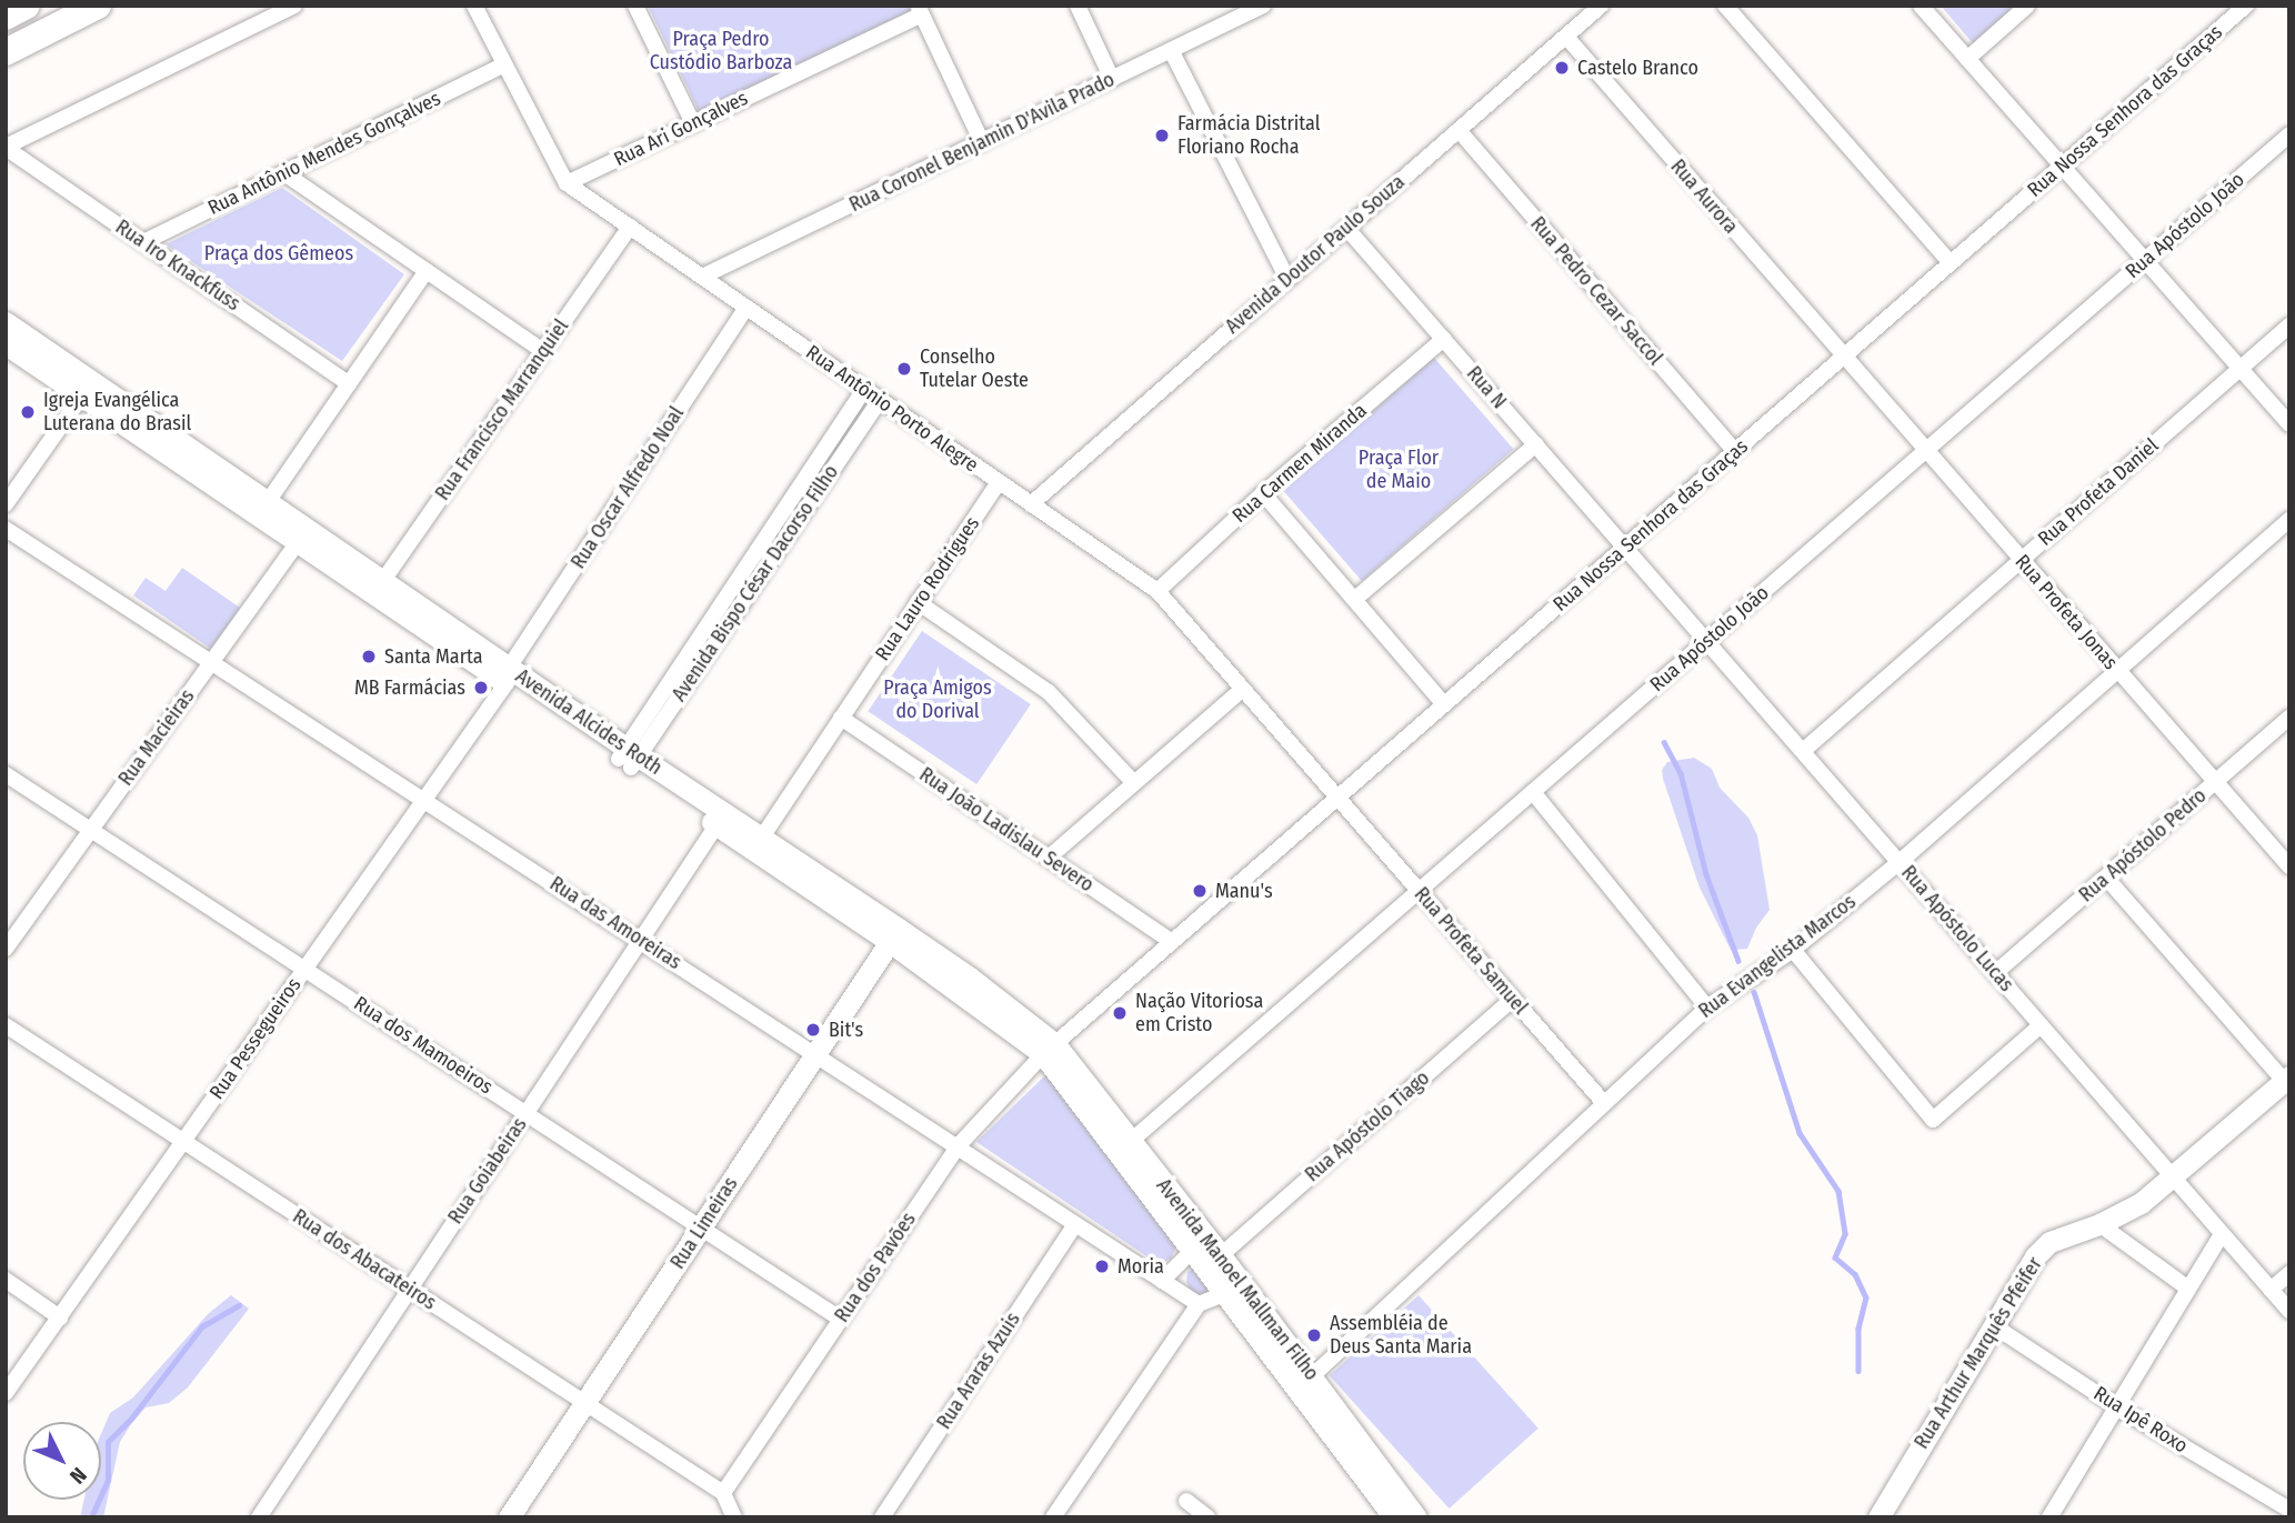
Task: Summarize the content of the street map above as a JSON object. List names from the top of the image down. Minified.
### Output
{"streets":{"street":["Rua Nossa Senhora das Graças","Rua Ari Gonçalves","Rua Coronel Benjamin D'Avila Prado","Rua Antônio Mendes Gonçalves","Rua Aurora","Rua Apóstolo João","Avenida Doutor Paulo Souza","Rua Iro Knackfuss","Rua Pedro Cezar Saccol","Rua N","Rua Antônio Porto Alegre","Rua Francisco Marranquiel","Rua Carmen Miranda","Rua Oscar Alfredo Noal","Rua Profeta Daniel","Avenida Bispo César Dacorso Filho","Rua Lauro Rodrigues","Rua Profeta Jonas","Avenida Alcides Roth","Rua Macieiras","Rua João Ladislau Severo","Rua Apóstolo Pedro","Rua das Amoreiras","Rua Apóstolo Lucas","Rua Profeta Samuel","Rua Evangelista Marcos","Rua Pessegueiros","Rua dos Mamoeiros","Rua Apóstolo Tiago","Rua Goiabeiras","Rua Limeiras","Rua dos Abacateiros","Rua dos Pavões","Avenida Manoel Mallman Filho","Rua Arthur Marquês Pfeifer","Rua Araras Azuis","Rua Ipê Roxo"]},"crossings":[["Rua Nossa Senhora das Graças","Rua Aurora"],["Rua Nossa Senhora das Graças","Rua Pedro Cezar Saccol"],["Rua Nossa Senhora das Graças","Rua N"],["Rua Nossa Senhora das Graças","Rua Antônio Porto Alegre"],["Rua Nossa Senhora das Graças","Rua Profeta Jonas"],["Rua Nossa Senhora das Graças","Avenida Alcides Roth"],["Rua Nossa Senhora das Graças","Rua João Ladislau Severo"],["Rua Nossa Senhora das Graças","Rua Apóstolo Lucas"],["Rua Nossa Senhora das Graças","Rua Profeta Samuel"],["Rua Nossa Senhora das Graças","Rua dos Pavões"],["Rua Nossa Senhora das Graças","Avenida Manoel Mallman Filho"],["Rua Ari Gonçalves","Rua Antônio Porto Alegre"],["Rua Coronel Benjamin D'Avila Prado","Rua Antônio Porto Alegre"],["Rua Antônio Mendes Gonçalves","Rua Iro Knackfuss"],["Rua Antônio Mendes Gonçalves","Rua Antônio Porto Alegre"],["Rua Aurora","Avenida Doutor Paulo Souza"],["Rua Aurora","Rua Profeta Jonas"],["Rua Apóstolo João","Rua Profeta Jonas"],["Rua Apóstolo João","Rua Apóstolo Lucas"],["Rua Apóstolo João","Rua Profeta Samuel"],["Rua Apóstolo João","Avenida Manoel Mallman Filho"],["Avenida Doutor Paulo Souza","Rua Pedro Cezar Saccol"],["Avenida Doutor Paulo Souza","Rua N"],["Avenida Doutor Paulo Souza","Rua Antônio Porto Alegre"],["Rua N","Rua Carmen Miranda"],["Rua N","Rua Apóstolo Lucas"],["Rua Antônio Porto Alegre","Rua Francisco Marranquiel"],["Rua Antônio Porto Alegre","Rua Carmen Miranda"],["Rua Antônio Porto Alegre","Rua Oscar Alfredo Noal"],["Rua Antônio Porto Alegre","Avenida Bispo César Dacorso Filho"],["Rua Antônio Porto Alegre","Rua Lauro Rodrigues"],["Rua Antônio Porto Alegre","Rua Profeta Samuel"],["Rua Francisco Marranquiel","Avenida Alcides Roth"],["Rua Oscar Alfredo Noal","Avenida Alcides Roth"],["Rua Oscar Alfredo Noal","Rua Pessegueiros"],["Rua Profeta Daniel","Rua Profeta Jonas"],["Rua Profeta Daniel","Rua Apóstolo Lucas"],["Avenida Bispo César Dacorso Filho","Avenida Alcides Roth"],["Rua Lauro Rodrigues","Avenida Alcides Roth"],["Rua Lauro Rodrigues","Rua João Ladislau Severo"],["Rua Profeta Jonas","Rua Apóstolo Pedro"],["Rua Profeta Jonas","Rua Evangelista Marcos"],["Avenida Alcides Roth","Rua Macieiras"],["Avenida Alcides Roth","Rua Pessegueiros"],["Avenida Alcides Roth","Rua Goiabeiras"],["Avenida Alcides Roth","Rua Limeiras"],["Avenida Alcides Roth","Rua dos Pavões"],["Avenida Alcides Roth","Avenida Manoel Mallman Filho"],["Rua Macieiras","Rua das Amoreiras"],["Rua Macieiras","Rua dos Mamoeiros"],["Rua Apóstolo Pedro","Rua Apóstolo Lucas"],["Rua das Amoreiras","Rua Pessegueiros"],["Rua das Amoreiras","Rua Goiabeiras"],["Rua das Amoreiras","Rua Limeiras"],["Rua das Amoreiras","Rua dos Pavões"],["Rua das Amoreiras","Rua Araras Azuis"],["Rua Apóstolo Lucas","Rua Evangelista Marcos"],["Rua Apóstolo Lucas","Rua Arthur Marquês Pfeifer"],["Rua Profeta Samuel","Rua Evangelista Marcos"],["Rua Profeta Samuel","Rua Apóstolo Tiago"],["Rua Evangelista Marcos","Avenida Manoel Mallman Filho"],["Rua Pessegueiros","Rua dos Mamoeiros"],["Rua Pessegueiros","Rua dos Abacateiros"],["Rua dos Mamoeiros","Rua Goiabeiras"],["Rua dos Mamoeiros","Rua Limeiras"],["Rua dos Mamoeiros","Rua dos Pavões"],["Rua Apóstolo Tiago","Avenida Manoel Mallman Filho"],["Rua Goiabeiras","Rua dos Abacateiros"],["Rua Limeiras","Rua dos Abacateiros"],["Rua dos Abacateiros","Rua dos Pavões"],["Rua dos Pavões","Avenida Manoel Mallman Filho"],["Rua Arthur Marquês Pfeifer","Rua Ipê Roxo"]],"parks":["Praça Pedro Custódio Barboza","Praça dos Gêmeos","Praça Flor de Maio","Praça Amigos do Dorival"],"places":["Castelo Branco","Farmácia Distrital Floriano Rocha","Conselho Tutelar Oeste","Igreja Evangélica Luterana do Brasil","Santa Marta","MB Farmácias","Manu's","Nação Vitoriosa em Cristo","Bit's","Moria","Assembléia de Deus Santa Maria"],"north":"bottom right"}
